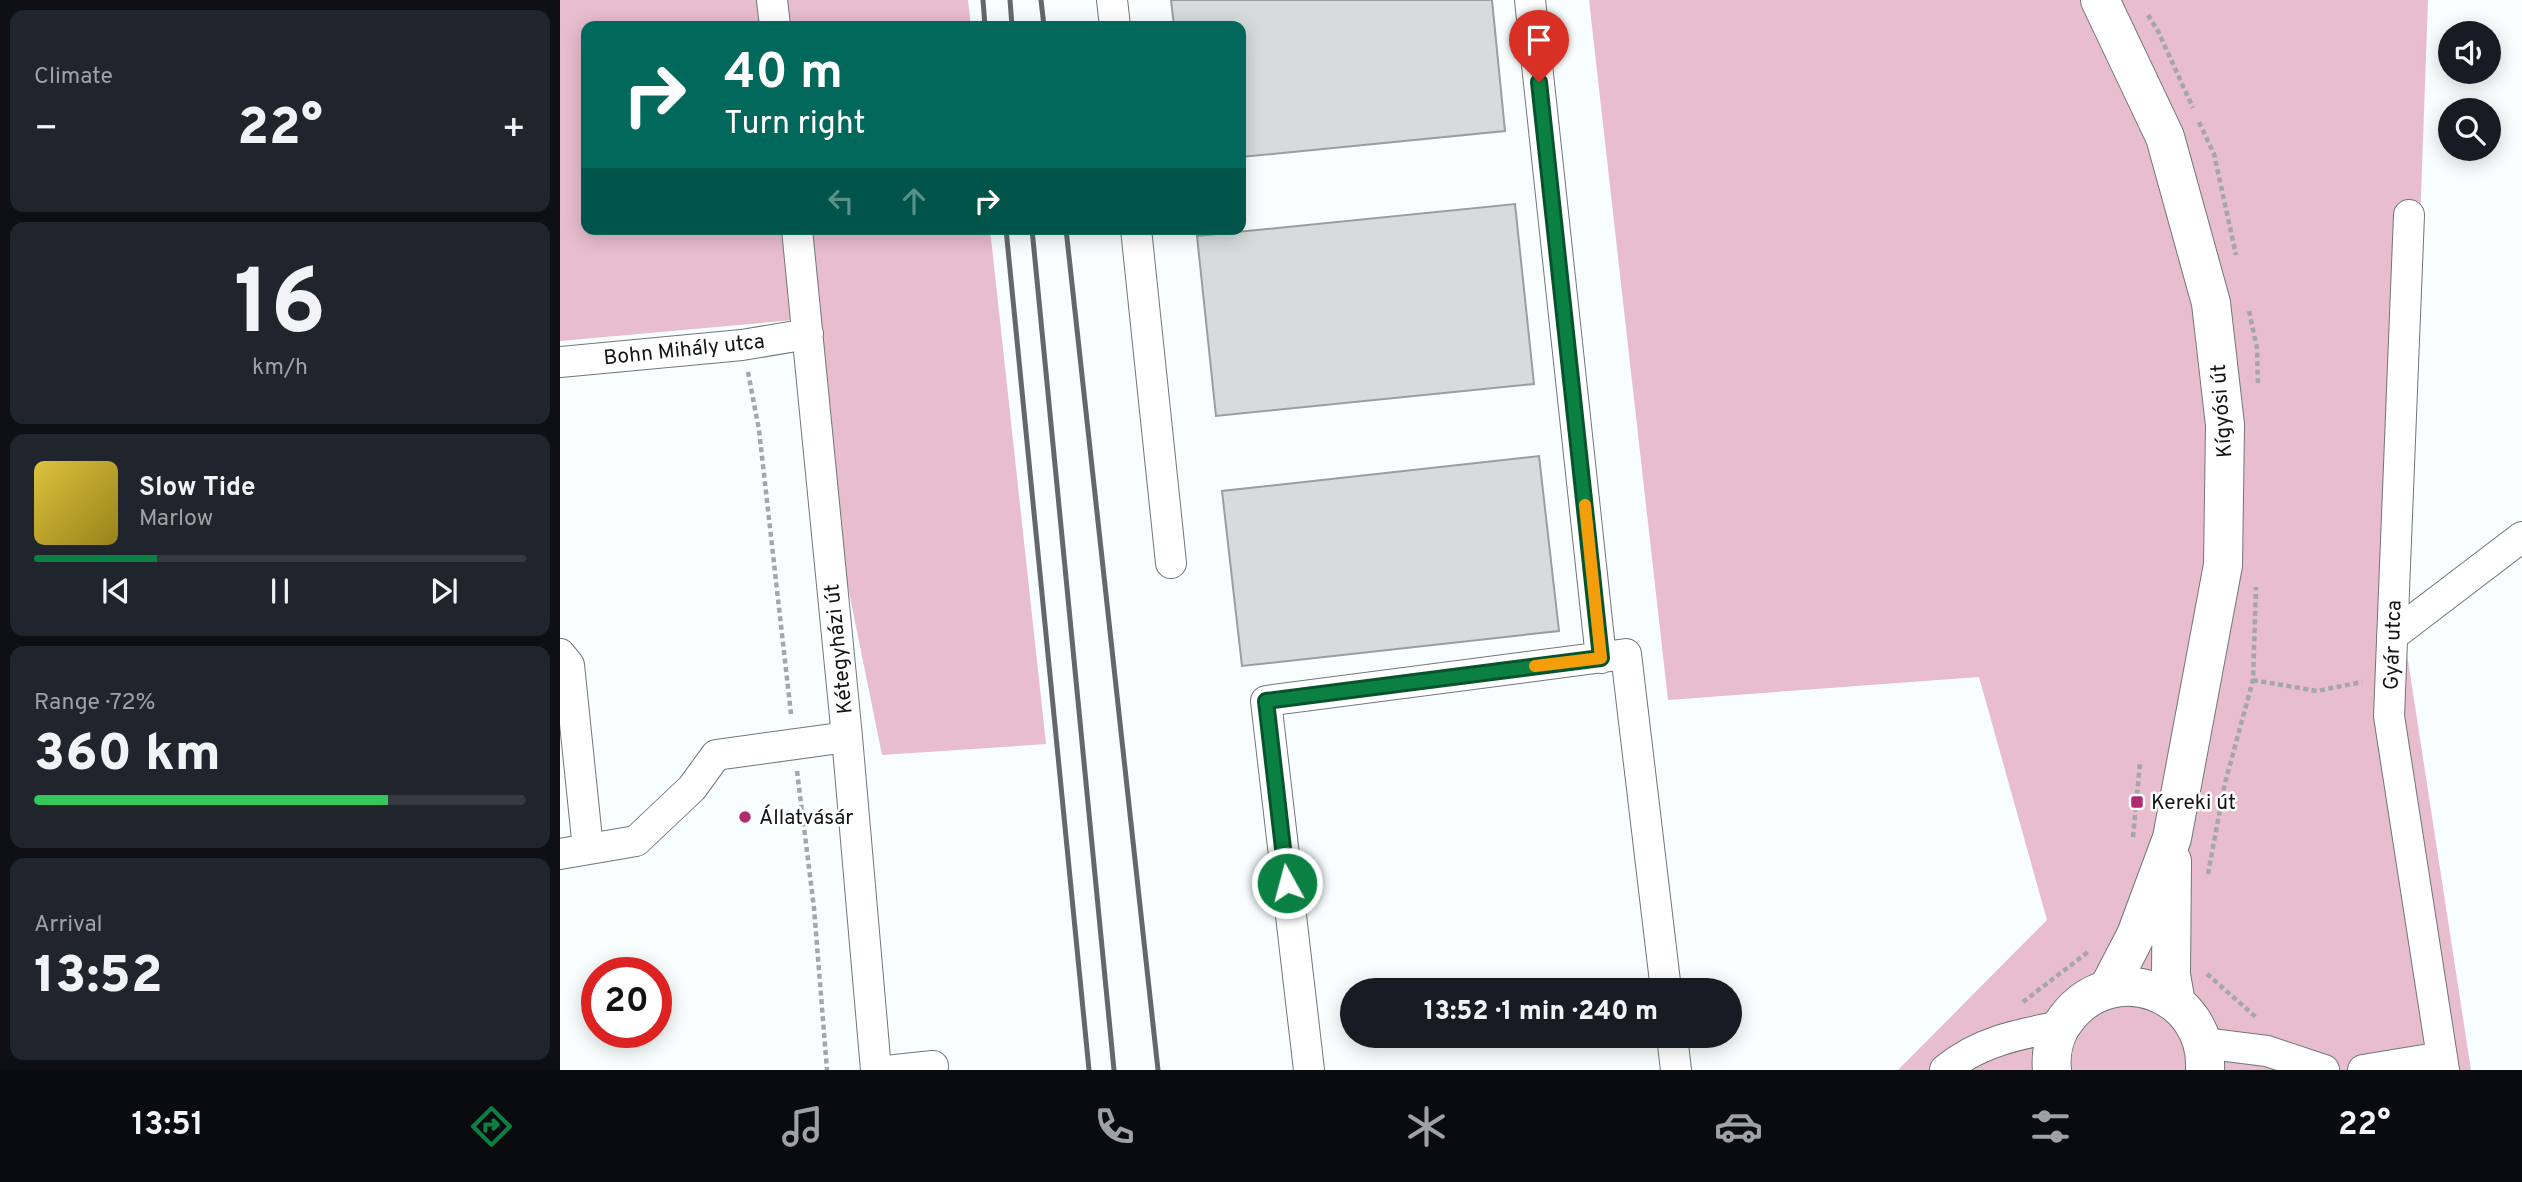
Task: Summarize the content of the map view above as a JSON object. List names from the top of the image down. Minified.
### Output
{"streets":{"main road":["Kígyósi út"],"street":["Bohn Mihály utca","Gyár utca","Kétegyházi út"]},"crossings":[["Bohn Mihály utca","Kétegyházi út"]],"places":{"transit":["Kereki út"],"other":["Állatvásár"]},"page":{"tile":["Climate",["16","km/h"],["Range · 72%","360 km"],["Arrival","13:52"]],"turn":["40 m","Turn right"],"heat":["−","22°","+"],"song":["Slow Tide","Marlow"],"limit":"20","trip":"13:52 · 1 min · 240 m","tabs":["13:51","22°"]}}
